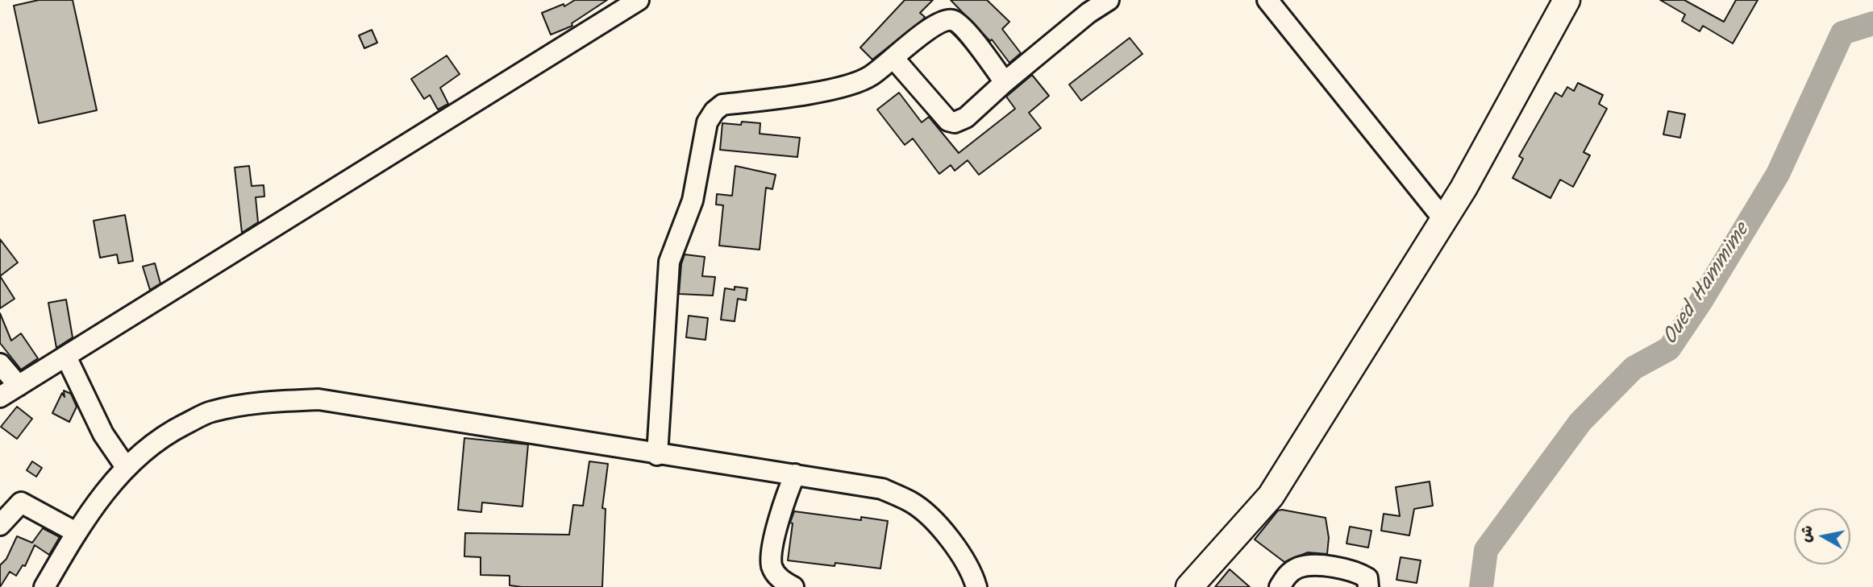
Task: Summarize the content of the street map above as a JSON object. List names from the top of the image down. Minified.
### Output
{"water":["Oued Hammime"],"north":"left"}
